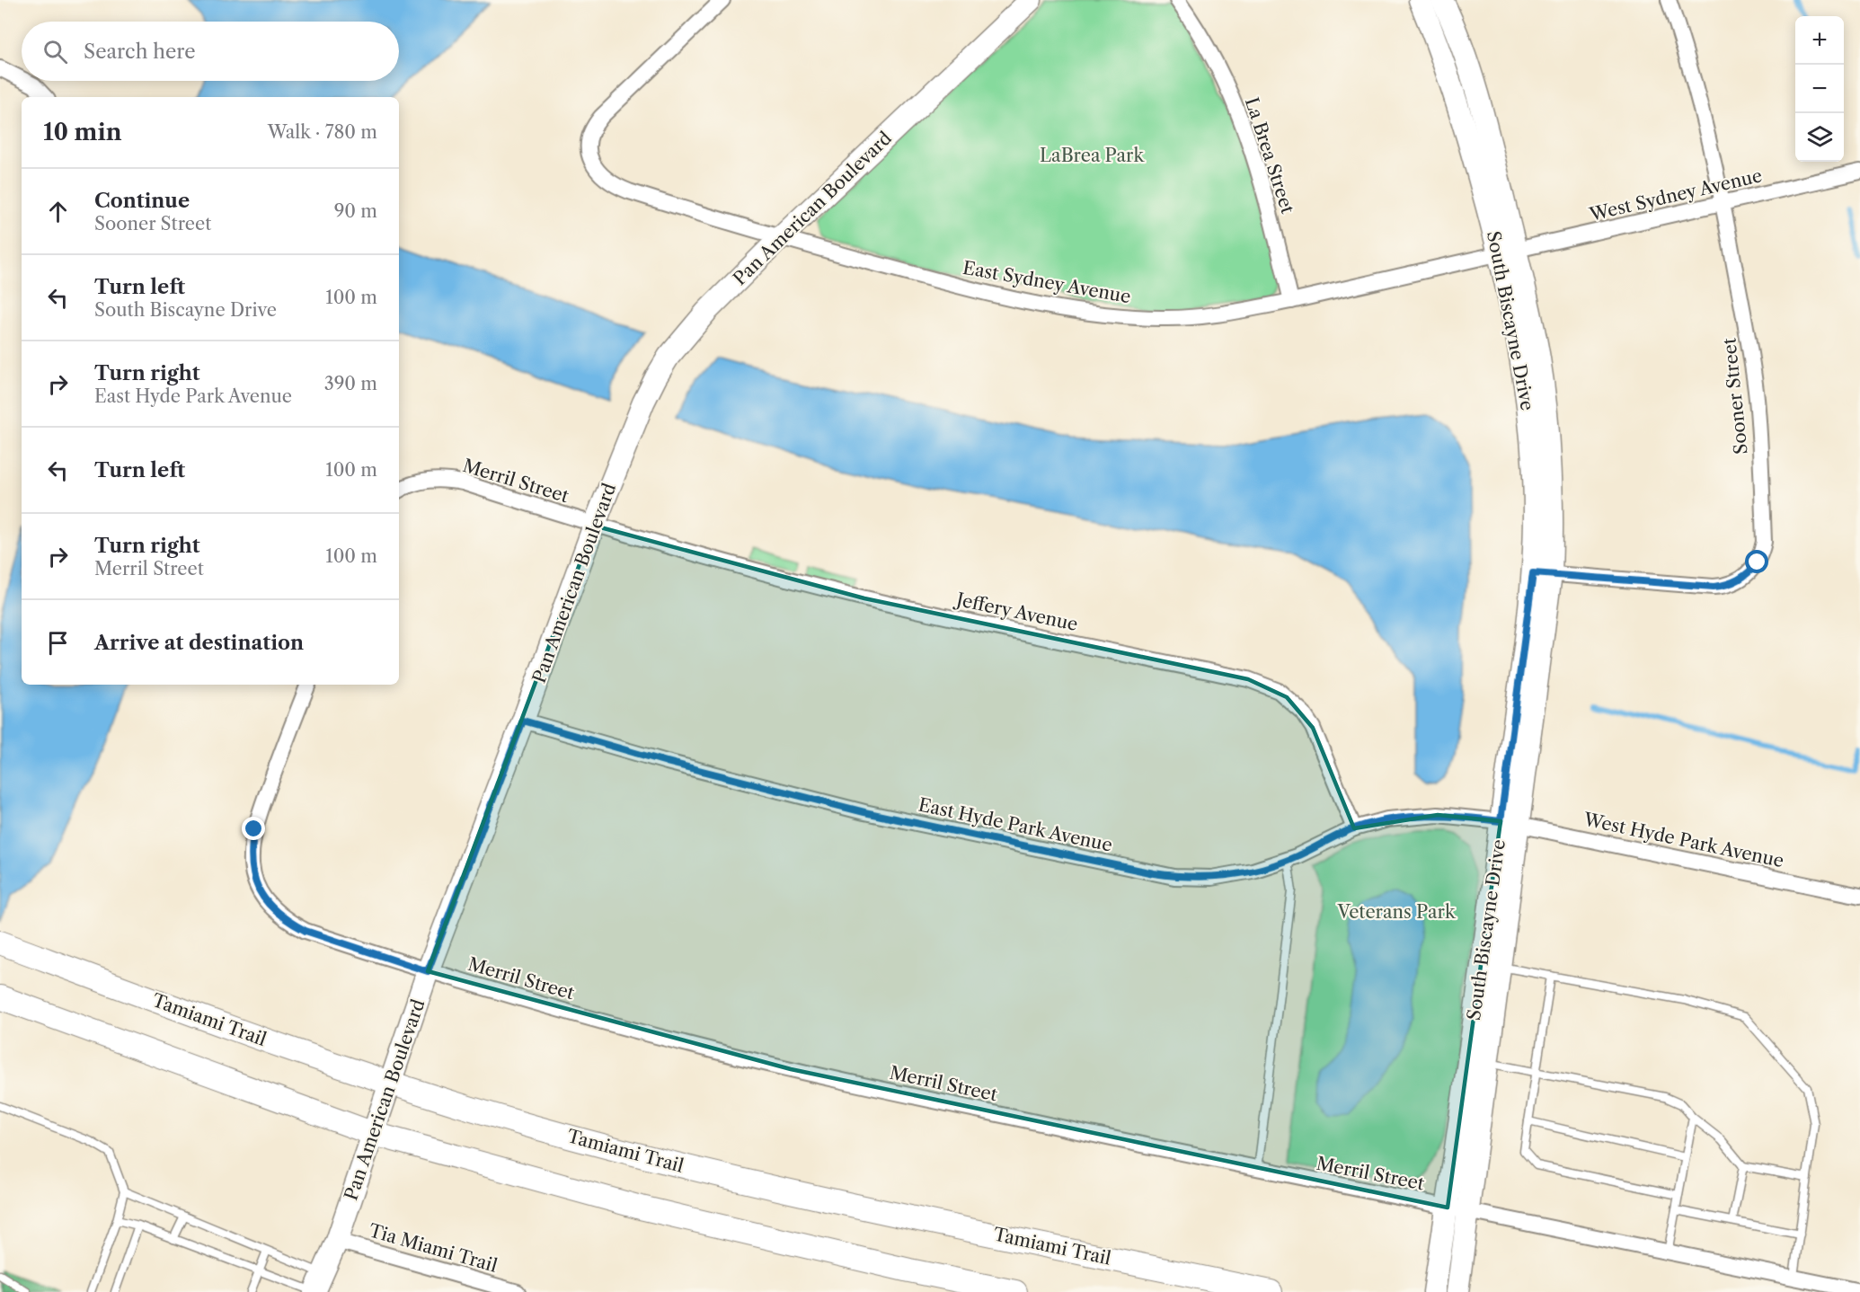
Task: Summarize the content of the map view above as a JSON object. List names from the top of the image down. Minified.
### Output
{"streets":{"main road":["Tamiami Trail"],"street":["La Brea Street","West Sydney Avenue","Pan American Boulevard","East Sydney Avenue","South Biscayne Drive","Sooner Street","Merril Street","Jeffery Avenue","East Hyde Park Avenue","West Hyde Park Avenue","Tia Miami Trail"]},"crossings":[["La Brea Street","East Sydney Avenue"],["West Sydney Avenue","East Sydney Avenue"],["West Sydney Avenue","South Biscayne Drive"],["West Sydney Avenue","Sooner Street"],["Pan American Boulevard","East Sydney Avenue"],["Pan American Boulevard","Merril Street"],["Pan American Boulevard","Jeffery Avenue"],["Pan American Boulevard","East Hyde Park Avenue"],["Pan American Boulevard","Tamiami Trail"],["Pan American Boulevard","Tia Miami Trail"],["East Sydney Avenue","South Biscayne Drive"],["South Biscayne Drive","Sooner Street"],["South Biscayne Drive","Merril Street"],["South Biscayne Drive","East Hyde Park Avenue"],["South Biscayne Drive","West Hyde Park Avenue"],["Merril Street","Jeffery Avenue"],["Jeffery Avenue","East Hyde Park Avenue"],["East Hyde Park Avenue","West Hyde Park Avenue"]],"parks":["LaBrea Park","Veterans Park"],"page":{"map_buttons":["+","−"],"search":"Search here","heading":["10 min","Walk · 780 m"],"list":[["Continue","Sooner Street","90 m"],["Turn left","South Biscayne Drive","100 m"],["Turn right","East Hyde Park Avenue","390 m"],["Turn left","100 m"],["Turn right","Merril Street","100 m"],"Arrive at destination"]}}
